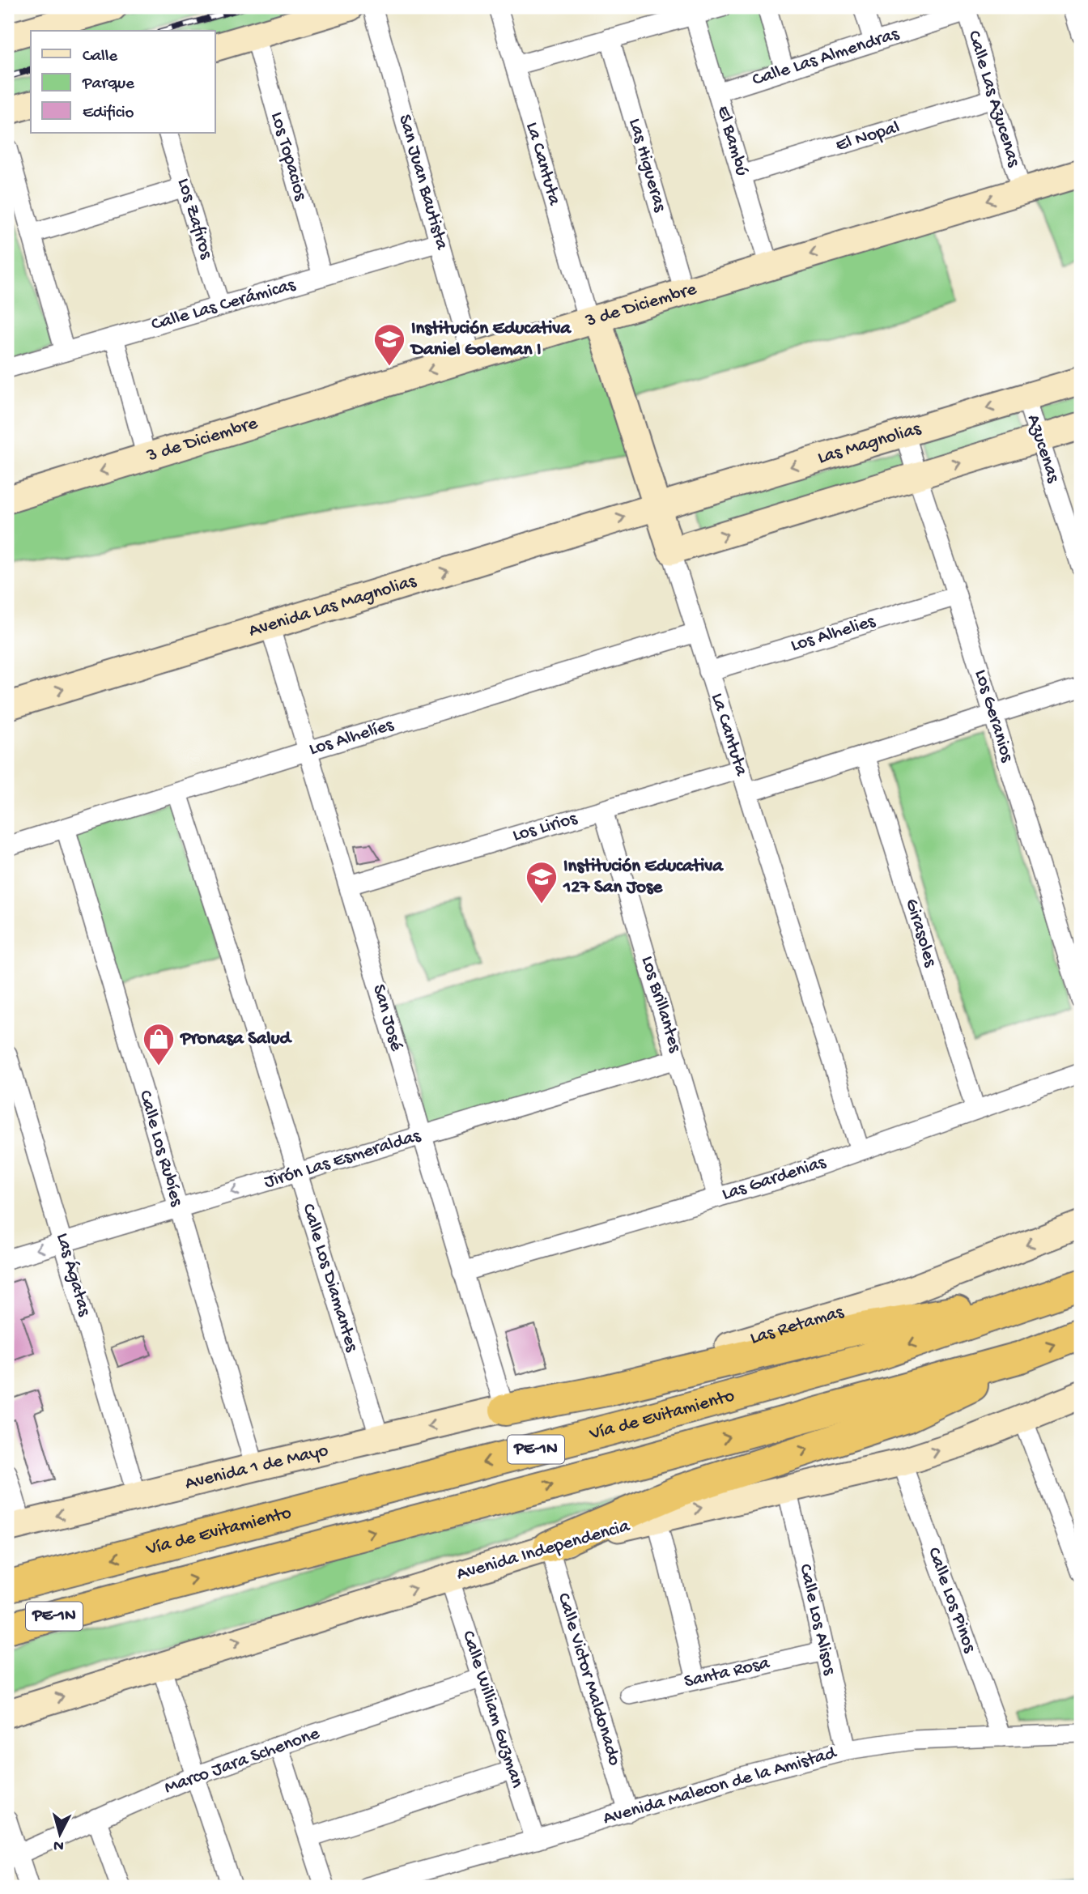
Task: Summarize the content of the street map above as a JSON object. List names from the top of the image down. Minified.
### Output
{"streets":{"highway":["Vía de Evitamiento","PE-1N"],"street":["Calle Las Almendras","Calle Las Azucenas","El Nopal","El Bambú","Los Topacios","La Cantuta","Las Higueras","San Juan Bautista","Los Zafiros","Calle Las Cerámicas","3 de Diciembre","Las Magnolias","Azucenas","Avenida Las Magnolias","Los Alhelies","Los Geranios","Los Alhelíes","Los Lirios","Girasoles","Los Brillantes","San José","Calle Los Rubíes","Jirón Las Esmeraldas","Las Gardenias","Las Ágatas","Calle Los Diamantes","Las Retamas","Avenida 1 de Mayo","Avenida Independencia","Calle Los Pinos","Calle Los Alisos","Santa Rosa","Calle Victor Maldonado","Calle William Guzman","Marco Jara Schenone","Avenida Malecon de la Amistad"]},"crossings":[["Calle Las Almendras","Calle Las Azucenas"],["Calle Las Almendras","El Bambú"],["Calle Las Azucenas","El Nopal"],["Calle Las Azucenas","3 de Diciembre"],["El Nopal","El Bambú"],["El Bambú","3 de Diciembre"],["Los Topacios","Calle Las Cerámicas"],["La Cantuta","3 de Diciembre"],["La Cantuta","Las Magnolias"],["La Cantuta","Avenida Las Magnolias"],["La Cantuta","Los Alhelies"],["La Cantuta","Los Alhelíes"],["La Cantuta","Los Lirios"],["La Cantuta","Las Gardenias"],["Las Higueras","3 de Diciembre"],["San Juan Bautista","Calle Las Cerámicas"],["San Juan Bautista","3 de Diciembre"],["Los Zafiros","Calle Las Cerámicas"],["Las Magnolias","Azucenas"],["Las Magnolias","Avenida Las Magnolias"],["Las Magnolias","Los Geranios"],["Avenida Las Magnolias","San José"],["Los Alhelies","Los Geranios"],["Los Alhelíes","San José"],["Los Alhelíes","Calle Los Rubíes"],["Los Alhelíes","Calle Los Diamantes"],["Los Lirios","Los Brillantes"],["Los Lirios","San José"],["Girasoles","Las Gardenias"],["Los Brillantes","Jirón Las Esmeraldas"],["Los Brillantes","Las Gardenias"],["San José","Jirón Las Esmeraldas"],["San José","Las Gardenias"],["San José","Las Retamas"],["San José","Avenida 1 de Mayo"],["Calle Los Rubíes","Jirón Las Esmeraldas"],["Calle Los Rubíes","Avenida 1 de Mayo"],["Jirón Las Esmeraldas","Las Ágatas"],["Jirón Las Esmeraldas","Calle Los Diamantes"],["Las Ágatas","Avenida 1 de Mayo"],["Calle Los Diamantes","Avenida 1 de Mayo"],["Las Retamas","Avenida 1 de Mayo"],["Avenida Independencia","Calle Los Pinos"],["Avenida Independencia","Calle Los Alisos"],["Avenida Independencia","Calle Victor Maldonado"],["Avenida Independencia","Calle William Guzman"],["Calle Los Pinos","Avenida Malecon de la Amistad"],["Calle Los Alisos","Santa Rosa"],["Calle Los Alisos","Avenida Malecon de la Amistad"],["Calle Victor Maldonado","Avenida Malecon de la Amistad"],["Calle William Guzman","Marco Jara Schenone"],["Calle William Guzman","Avenida Malecon de la Amistad"]],"one_way":["3 de Diciembre","Avenida Las Magnolias","Las Retamas","Avenida 1 de Mayo","Avenida Independencia"],"places":{"school or university":["Institución Educativa Daniel Goleman I","Institución Educativa 127 San Jose"],"shop":["Pronasa Salud"]},"legend":["Calle","Parque","Edificio"],"north":"bottom"}
